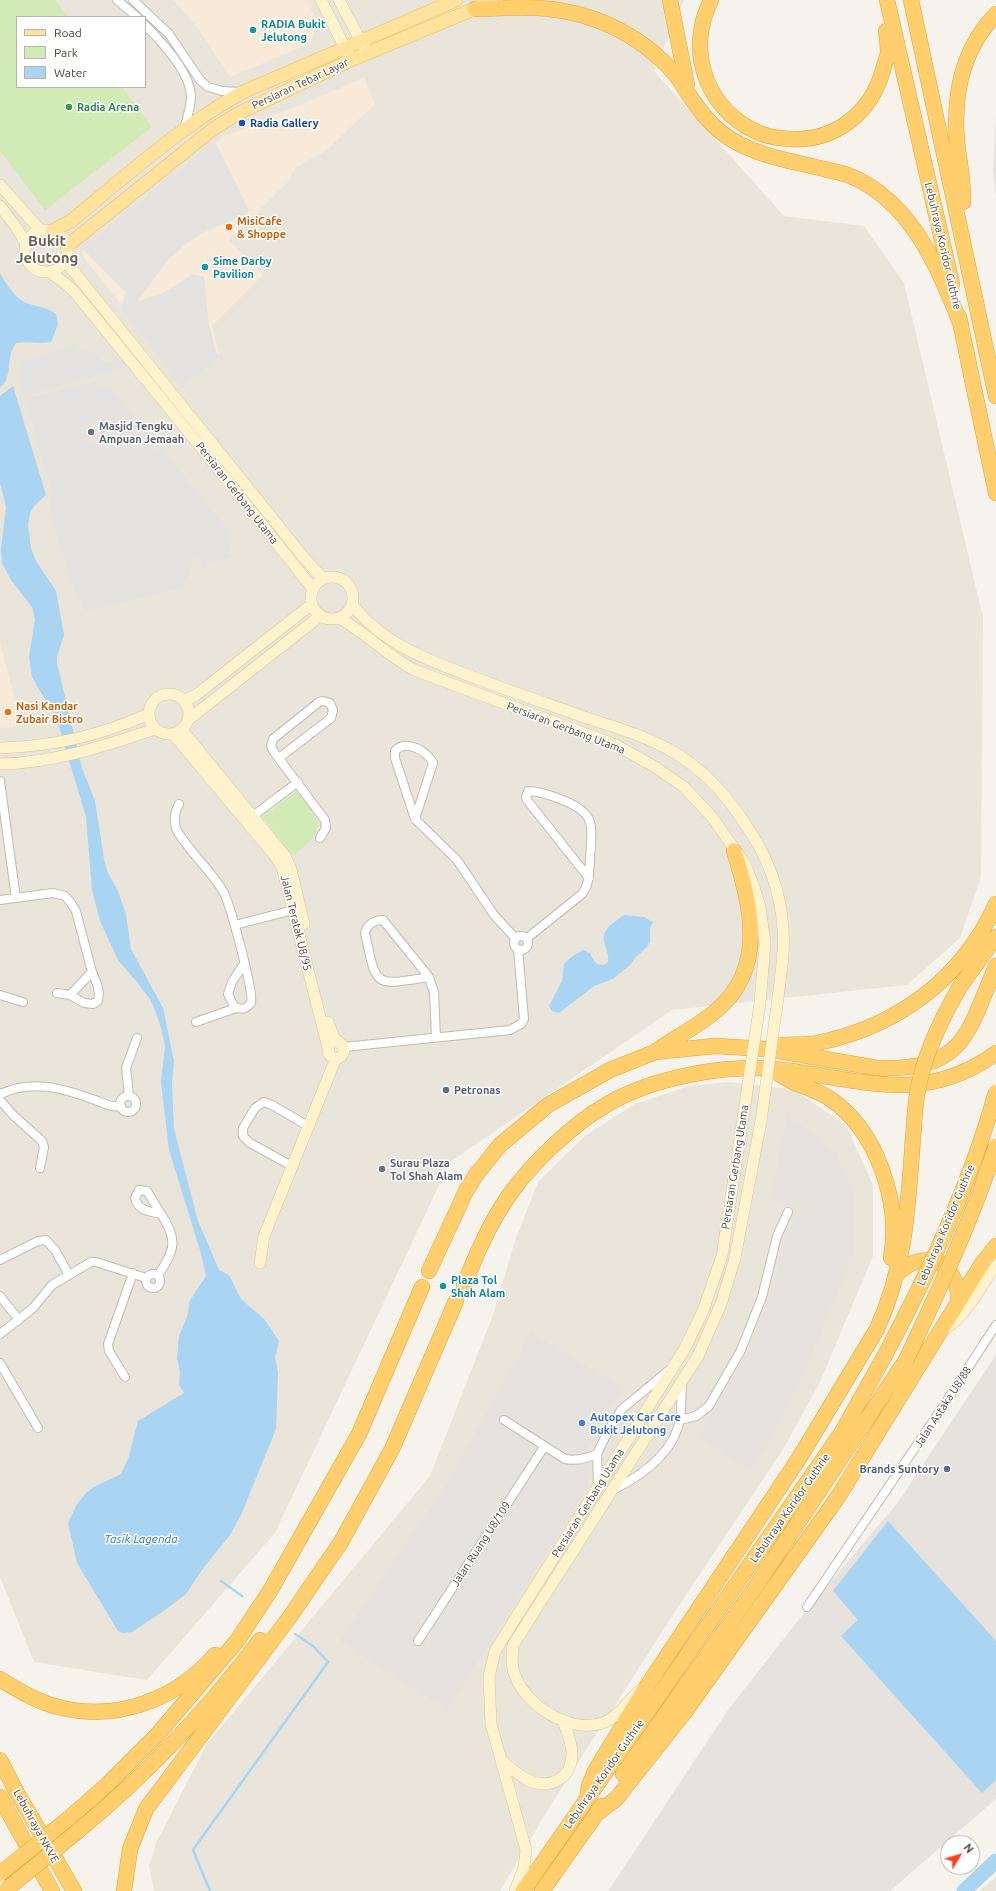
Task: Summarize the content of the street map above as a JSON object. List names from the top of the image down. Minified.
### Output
{"streets":{"highway":["Lebuhraya Koridor Guthrie","Lebuhraya NKVE"],"main road":["Persiaran Tebar Layar","Persiaran Gerbang Utama","Jalan Teratak U8/95"],"street":["Jalan Astaka U8/88","Jalan Ruang U8/109"]},"crossings":[["Persiaran Tebar Layar","Persiaran Gerbang Utama"]],"districts":["Bukit Jelutong"],"water":["Tasik Lagenda"],"places":["RADIA Bukit Jelutong","Radia Arena","Radia Gallery","MisiCafe & Shoppe","Sime Darby Pavilion","Masjid Tengku Ampuan Jemaah","Nasi Kandar Zubair Bistro","Petronas","Surau Plaza Tol Shah Alam","Plaza Tol Shah Alam","Autopex Car Care Bukit Jelutong","Brands Suntory"],"legend":["Road","Park","Water"],"north":"top right"}
